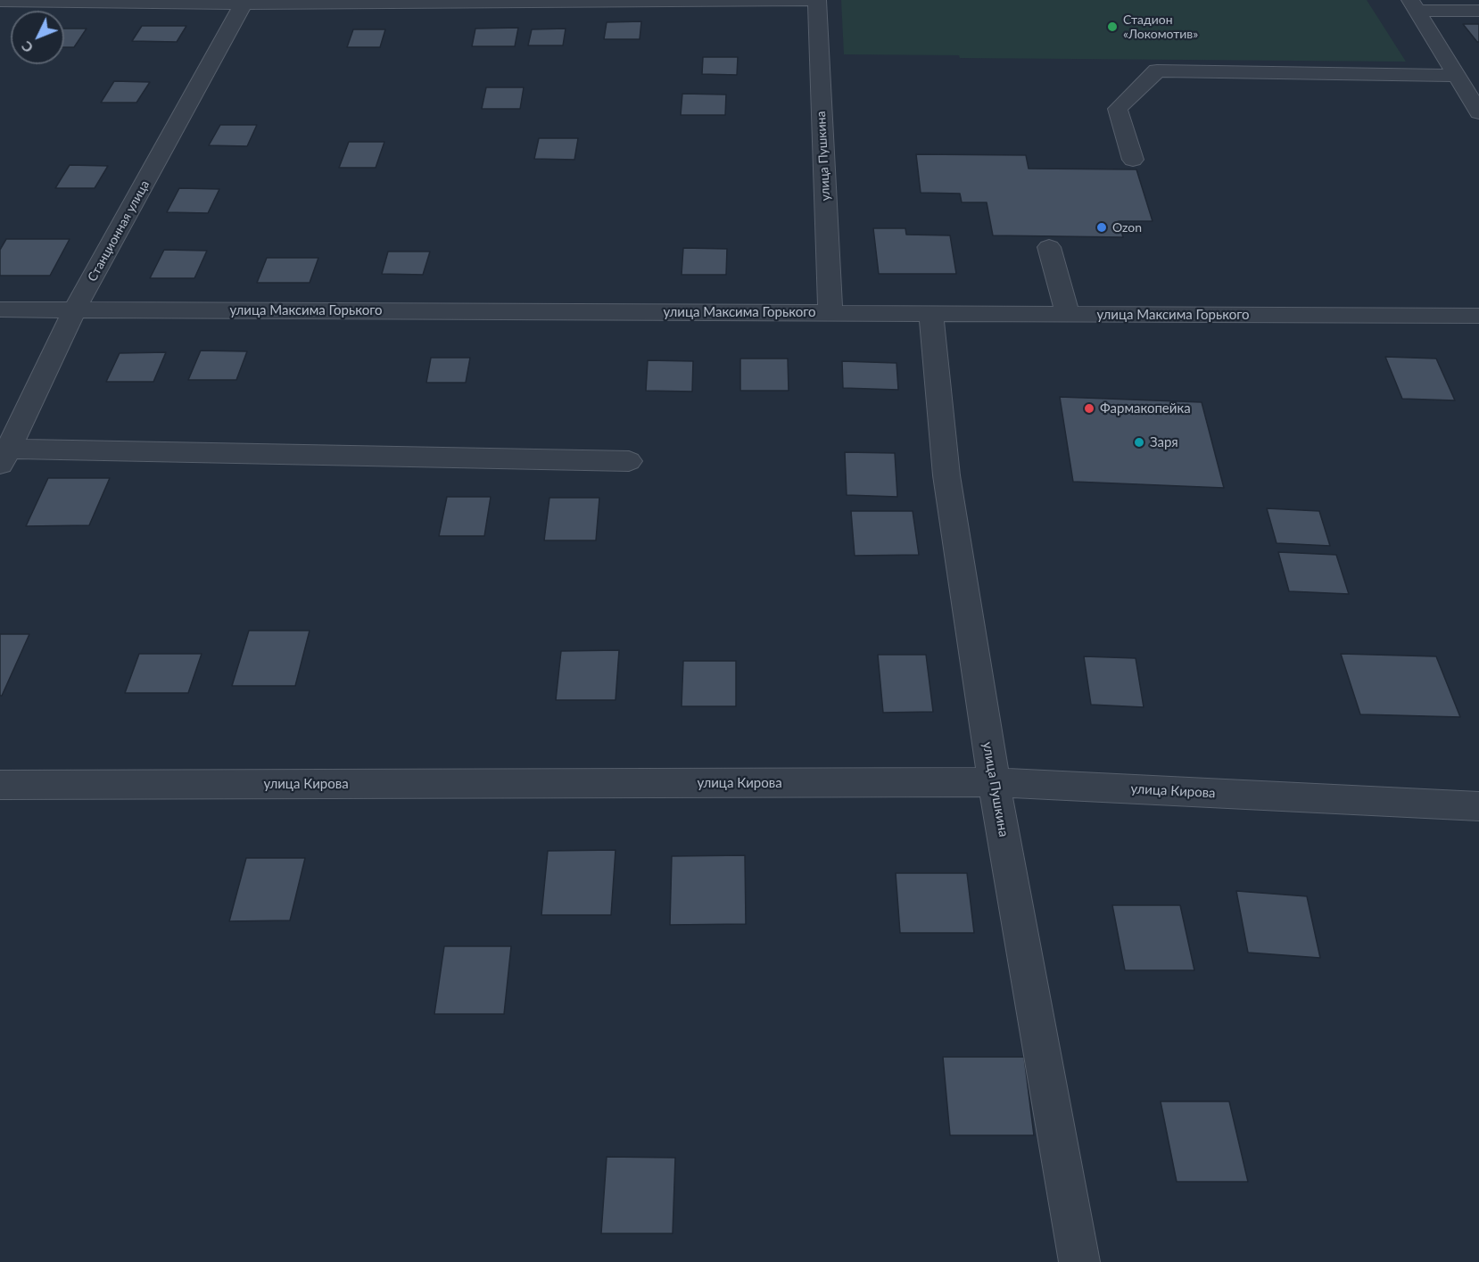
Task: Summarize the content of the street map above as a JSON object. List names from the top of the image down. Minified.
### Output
{"streets":{"street":["улица Пушкина","Станционная улица","улица Максима Горького","улица Кирова"]},"crossings":[["улица Пушкина","улица Максима Горького"],["улица Пушкина","улица Кирова"],["Станционная улица","улица Максима Горького"]],"places":["Стадион «Локомотив»","Ozon","Фармакопейка","Заря"],"north":"bottom left"}
